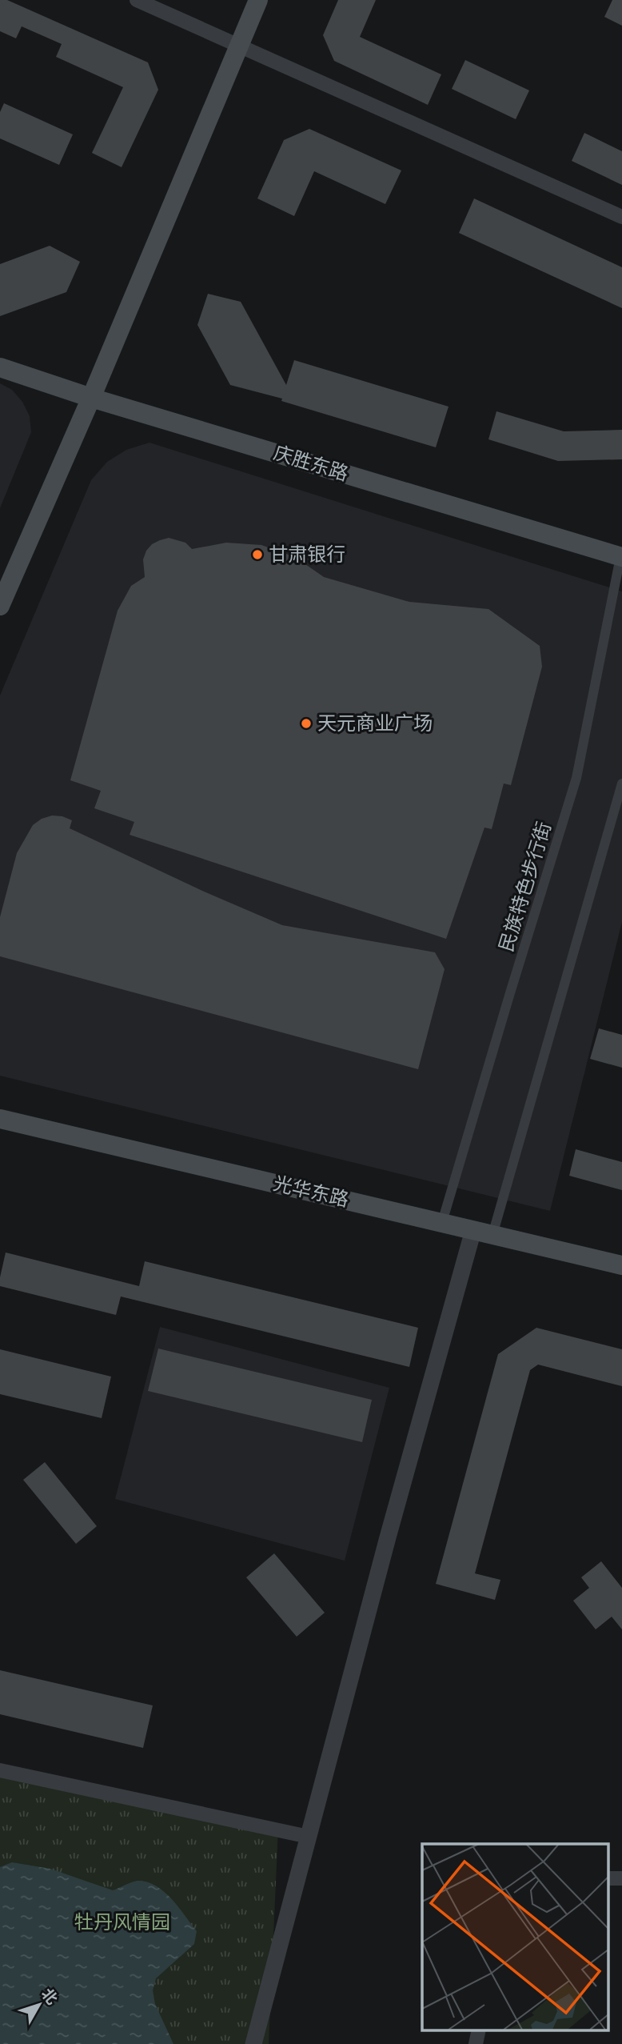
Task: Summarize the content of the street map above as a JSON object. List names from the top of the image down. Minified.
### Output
{"streets":{"main road":["庆胜东路","光华东路"],"street":["民族特色步行街"]},"crossings":[["庆胜东路","民族特色步行街"],["民族特色步行街","光华东路"]],"parks":["牡丹风情园"],"places":["甘肃银行","天元商业广场"],"north":"top right"}
